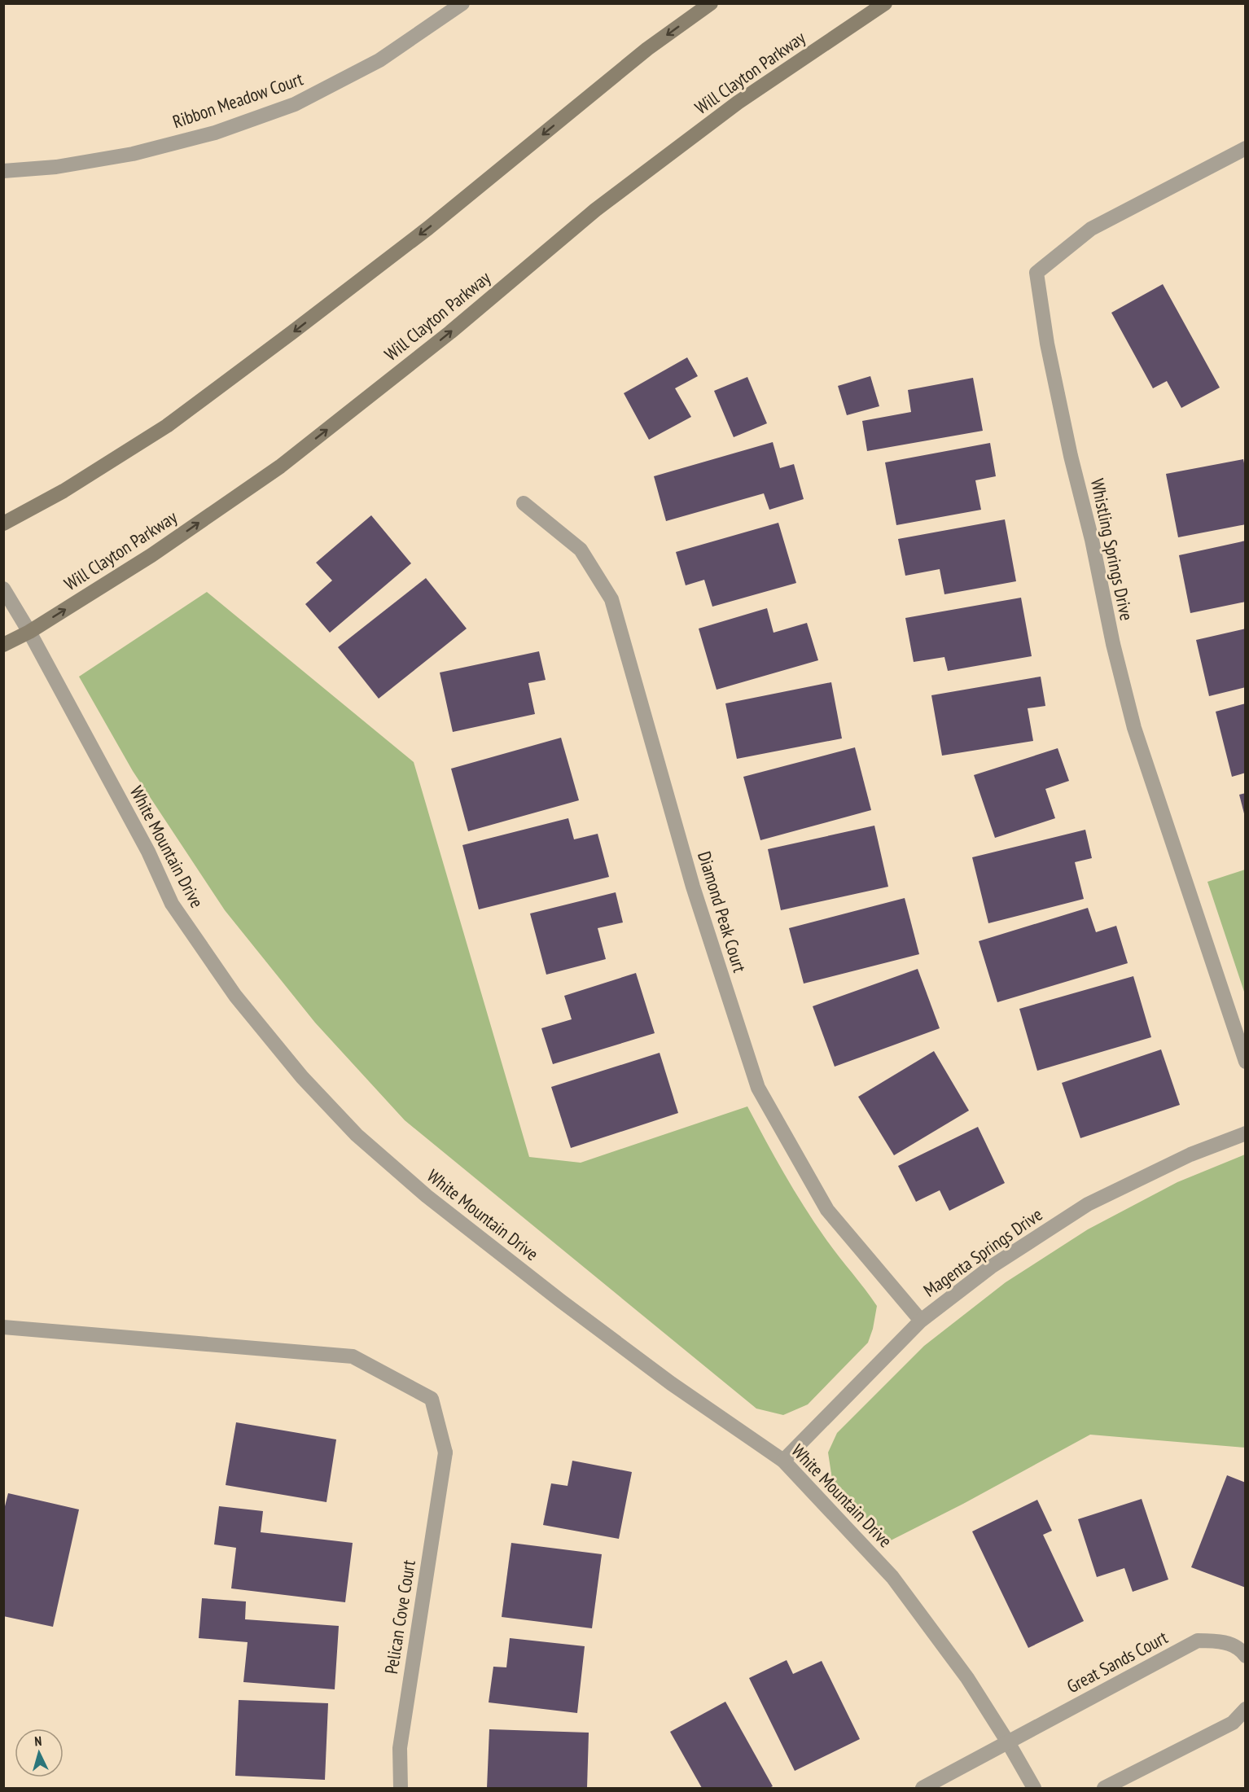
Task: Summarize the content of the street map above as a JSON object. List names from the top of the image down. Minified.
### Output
{"streets":{"main road":["Will Clayton Parkway"],"street":["Ribbon Meadow Court","Whistling Springs Drive","White Mountain Drive","Diamond Peak Court","Magenta Springs Drive","Pelican Cove Court","Great Sands Court"]},"crossings":[["Will Clayton Parkway","White Mountain Drive"],["White Mountain Drive","Magenta Springs Drive"],["White Mountain Drive","Great Sands Court"],["Diamond Peak Court","Magenta Springs Drive"]],"north":"top"}
